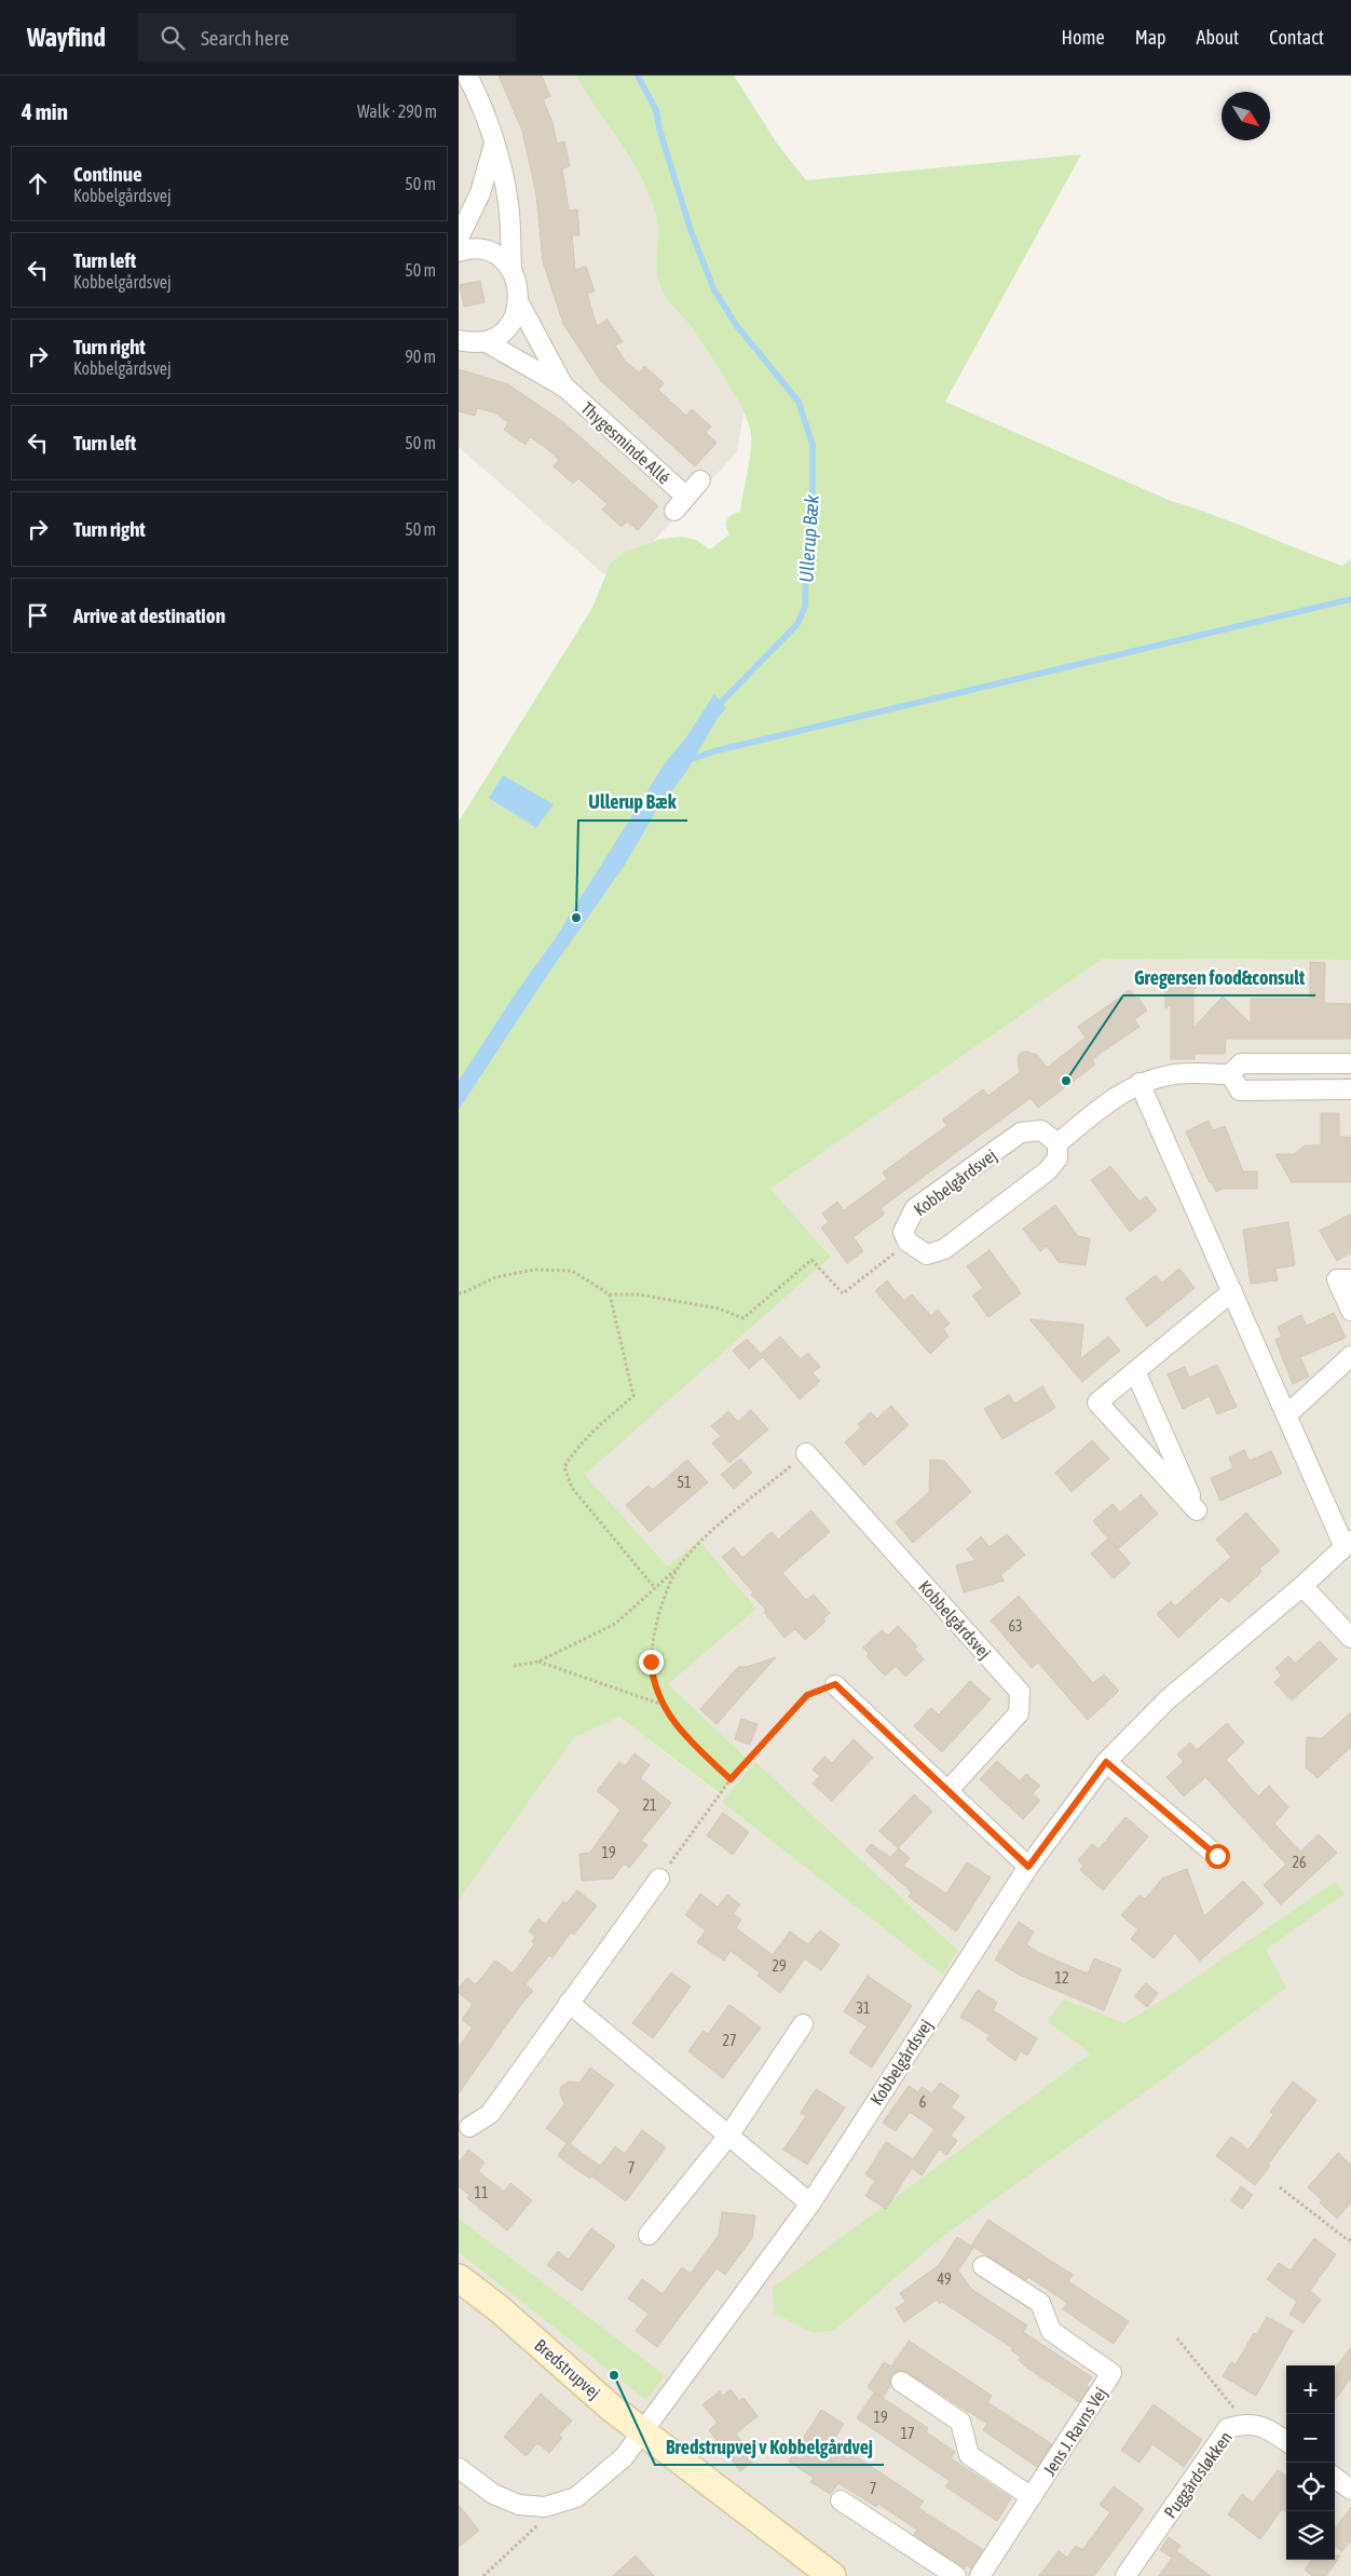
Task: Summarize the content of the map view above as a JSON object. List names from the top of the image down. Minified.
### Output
{"streets":{"street":["Thygesminde Allé","Kobbelgårdsvej","Bredstrupvej","Jens J. Ravns Vej","Puggårdsløkken"]},"crossings":[["Kobbelgårdsvej","Bredstrupvej"]],"water":["Ullerup Bæk"],"places":["Ullerup Bæk","Gregersen food&consult","Bredstrupvej v Kobbelgårdvej"],"house_numbers":["51","63","21","19","26","29","12","31","27","6","7","11","49","19","17","7"],"north":"bottom right","page":{"header":"Wayfind","search":"Search here","nav":["Home","Map","About","Contact"],"heading":["4 min","Walk · 290 m"],"list":[["Continue","Kobbelgårdsvej","50 m"],["Turn left","Kobbelgårdsvej","50 m"],["Turn right","Kobbelgårdsvej","90 m"],["Turn left","50 m"],["Turn right","50 m"],"Arrive at destination"],"map_buttons":["+","−"]}}
